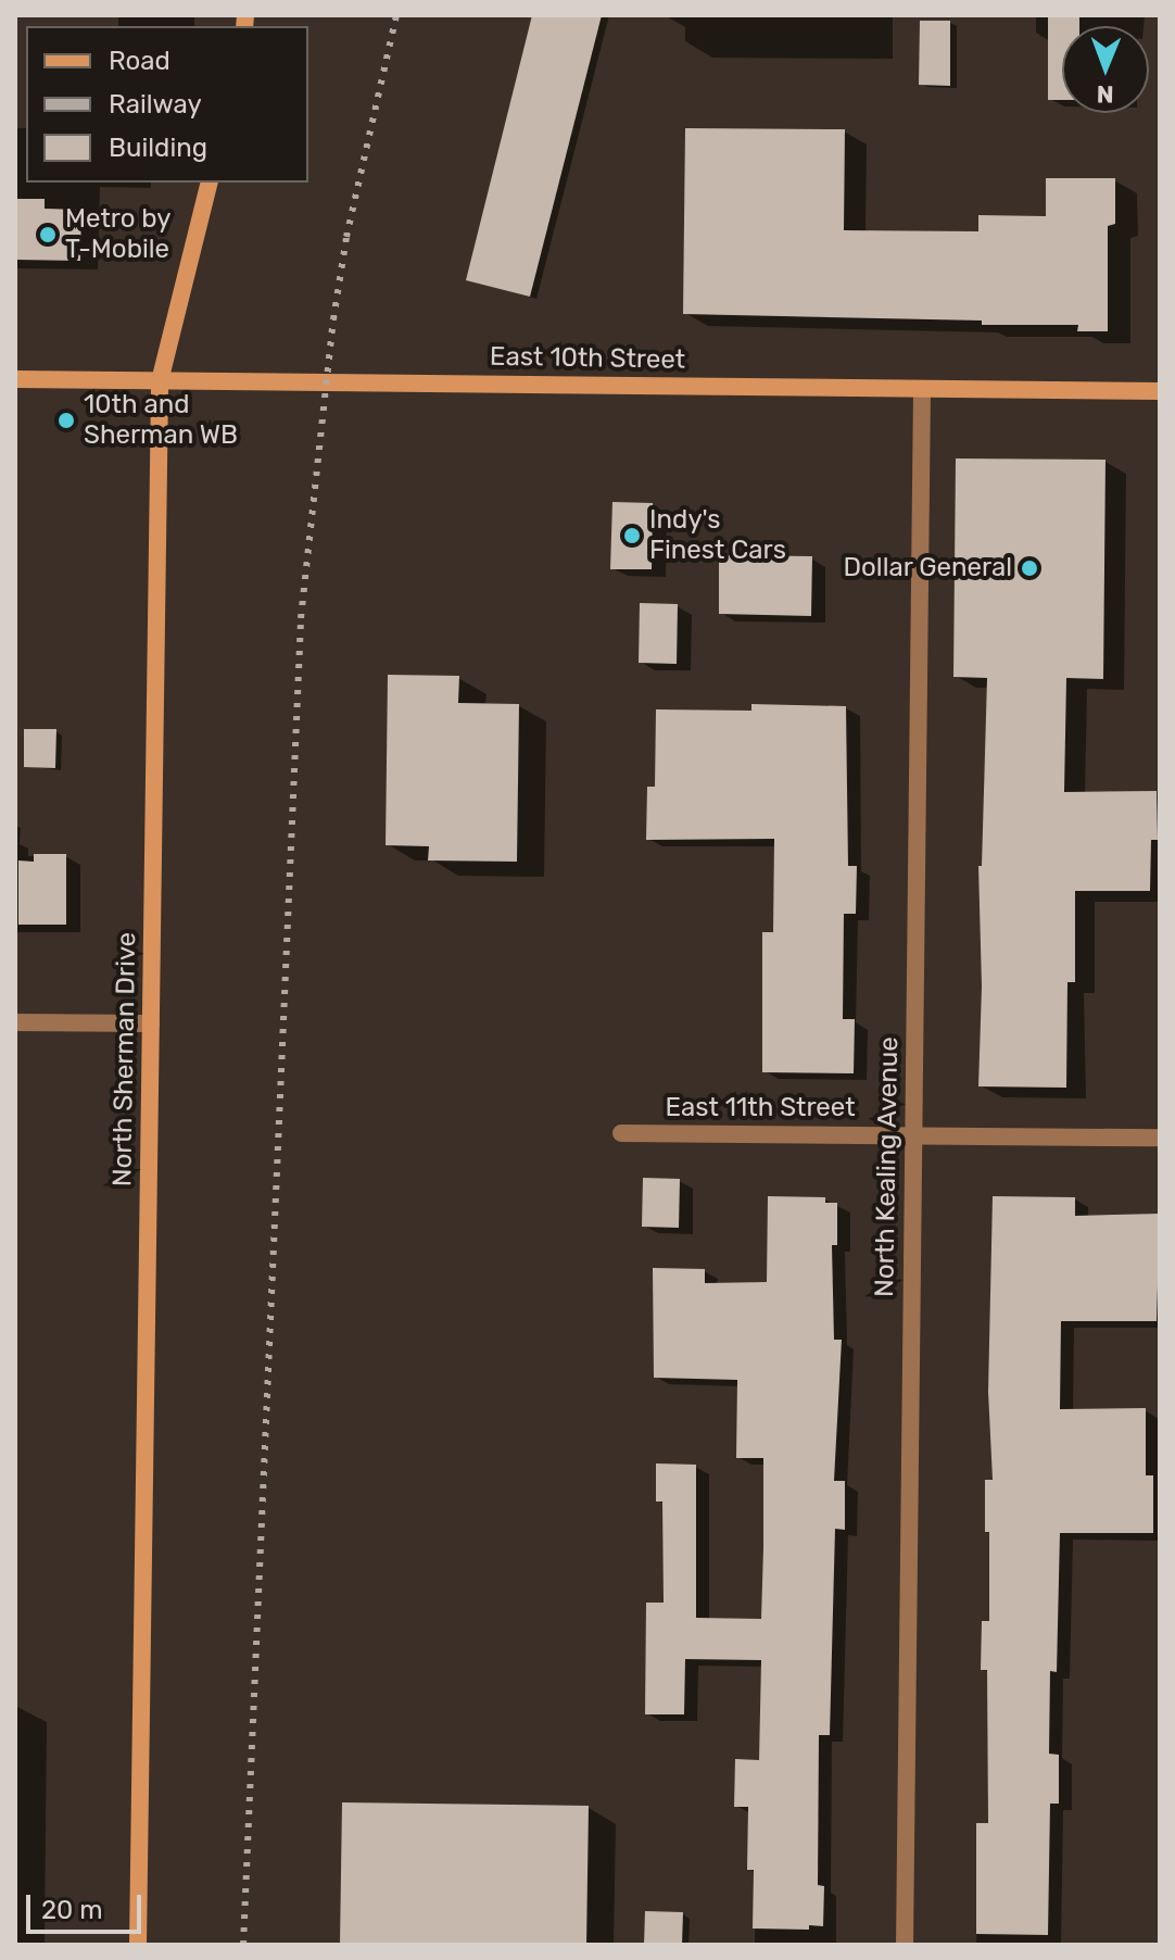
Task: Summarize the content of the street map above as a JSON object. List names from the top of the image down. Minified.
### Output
{"streets":{"main road":["East 10th Street","North Sherman Drive"],"street":["East 11th Street","North Kealing Avenue"]},"crossings":[["East 10th Street","North Sherman Drive"],["East 10th Street","North Kealing Avenue"],["East 11th Street","North Kealing Avenue"]],"places":["Metro by T-Mobile","10th and Sherman WB","Indy's Finest Cars","Dollar General"],"legend":["Road","Railway","Building"],"scale_bar":"20 m","north":"bottom"}
